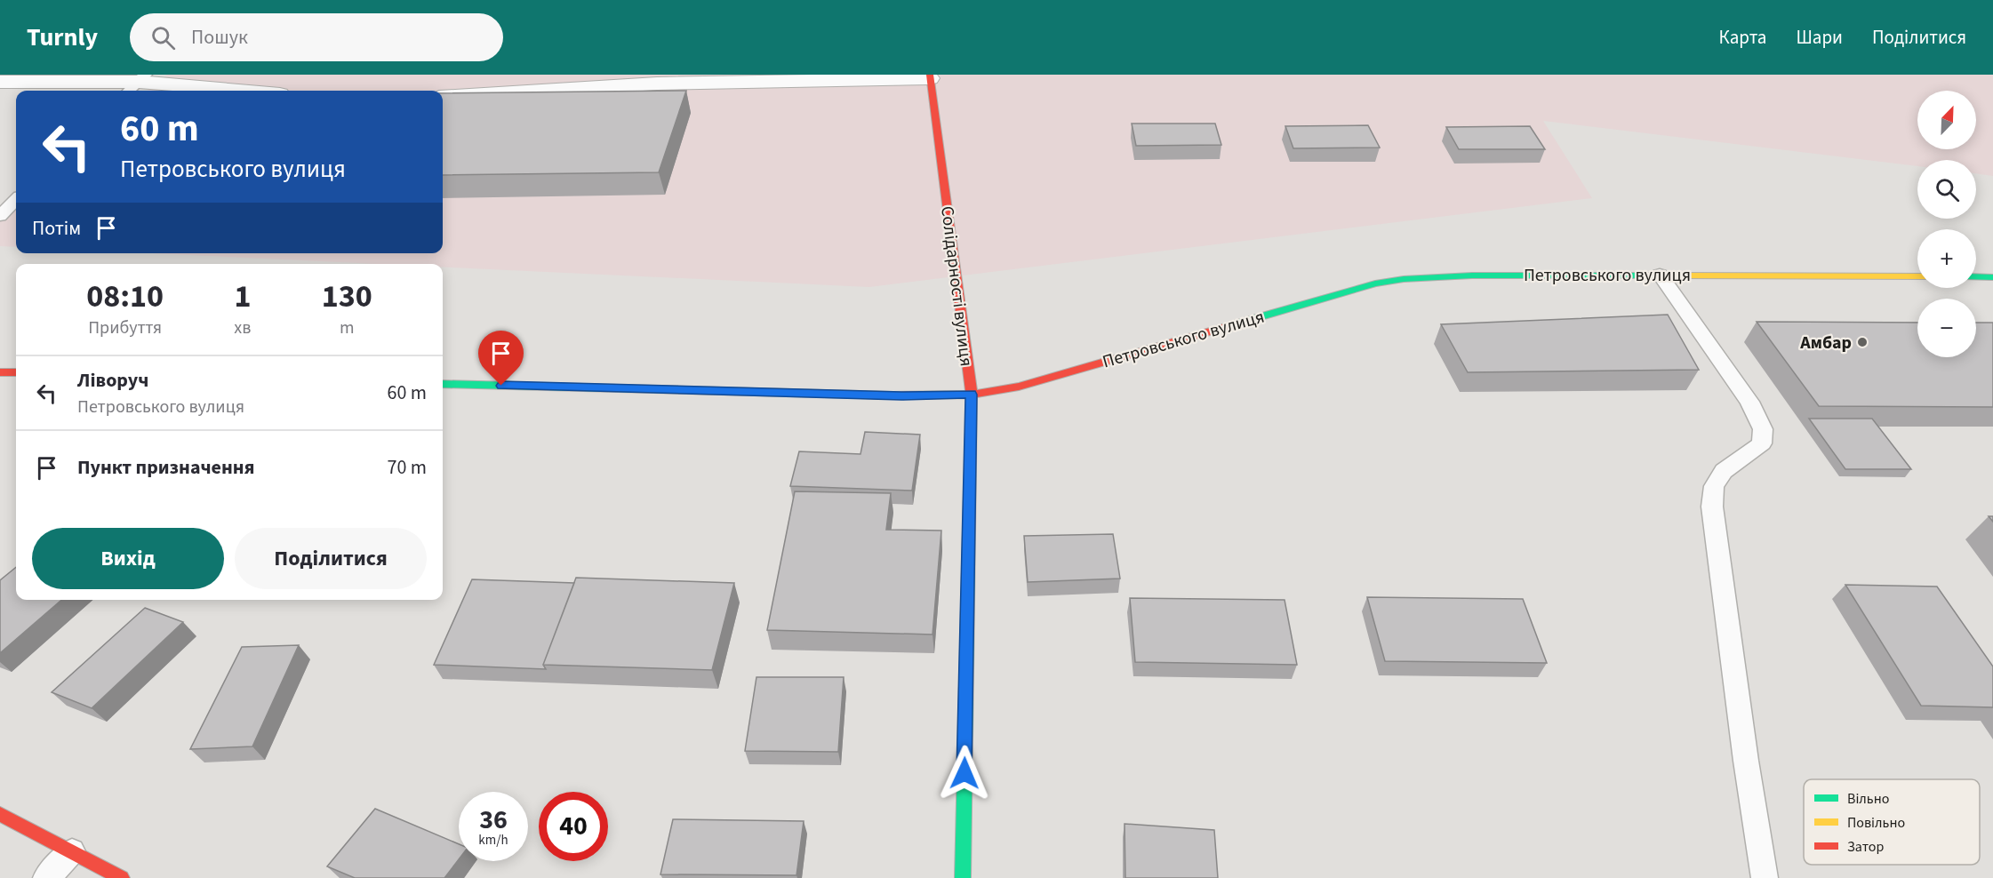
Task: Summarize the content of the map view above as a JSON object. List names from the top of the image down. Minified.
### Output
{"streets":{"main road":["Петровського вулиця","Солідарності вулиця"]},"crossings":[["Петровського вулиця","Солідарності вулиця"]],"places":["Амбар"],"legend":["Вільно","Повільно","Затор"],"north":"top right","page":{"header":"Turnly","search":"Пошук","nav":["Карта","Шари","Поділитися"],"map_buttons":["+","−"],"turn":["60 m","Петровського вулиця"],"then":"Потім","eta":["08:10","Прибуття","1","хв","130","m"],"list":[{"name":"Ліворуч","note":"Петровського вулиця","value":"60 m"},{"name":"Пункт призначення","value":"70 m"}],"buttons":["Вихід","Поділитися"],"speed":"36 km/h","limit":"40"}}
